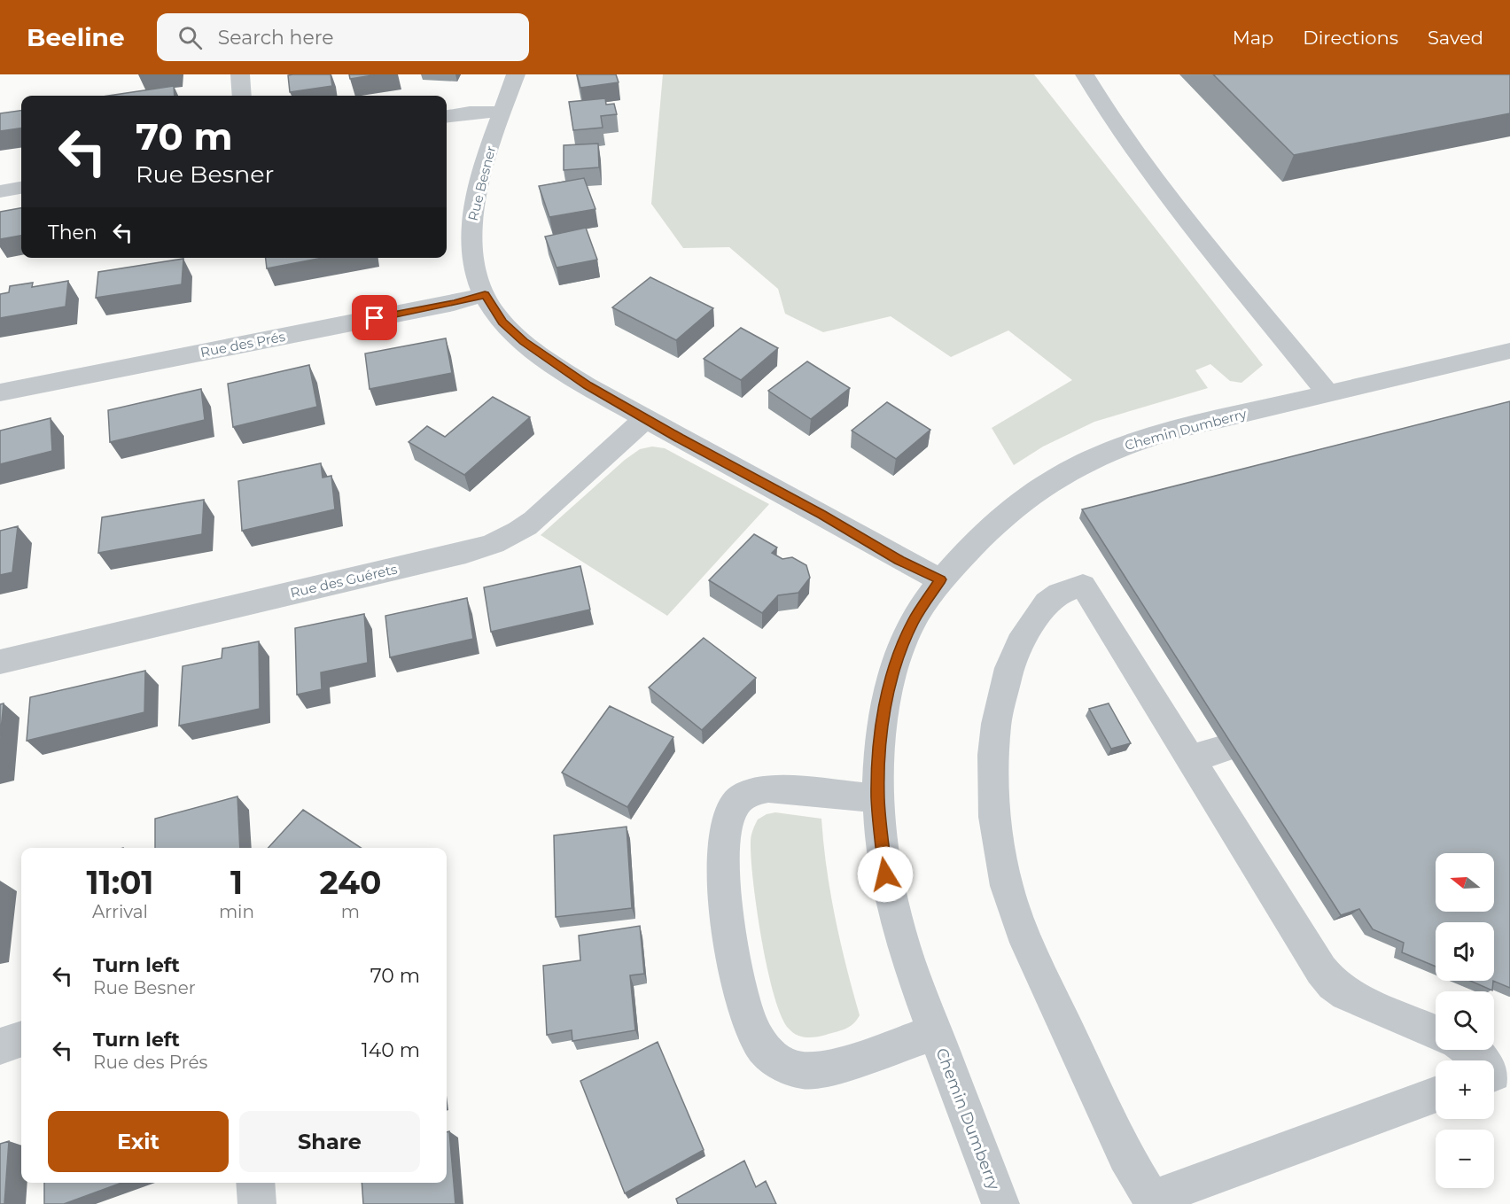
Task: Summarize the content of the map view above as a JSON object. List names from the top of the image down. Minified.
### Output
{"streets":{"street":["Rue Besner","Rue des Prés","Chemin Dumberry","Rue des Guérets"]},"crossings":[["Rue Besner","Rue des Prés"],["Rue Besner","Chemin Dumberry"],["Rue Besner","Rue des Guérets"]],"north":"left","page":{"header":"Beeline","search":"Search here","nav":["Map","Directions","Saved"],"turn":["70 m","Rue Besner"],"then":"Then","eta":["11:01","Arrival","1","min","240","m"],"map_buttons":["+","−"],"list":[{"name":"Turn left","note":"Rue Besner","value":"70 m"},{"name":"Turn left","note":"Rue des Prés","value":"140 m"}],"buttons":["Exit","Share"]}}
